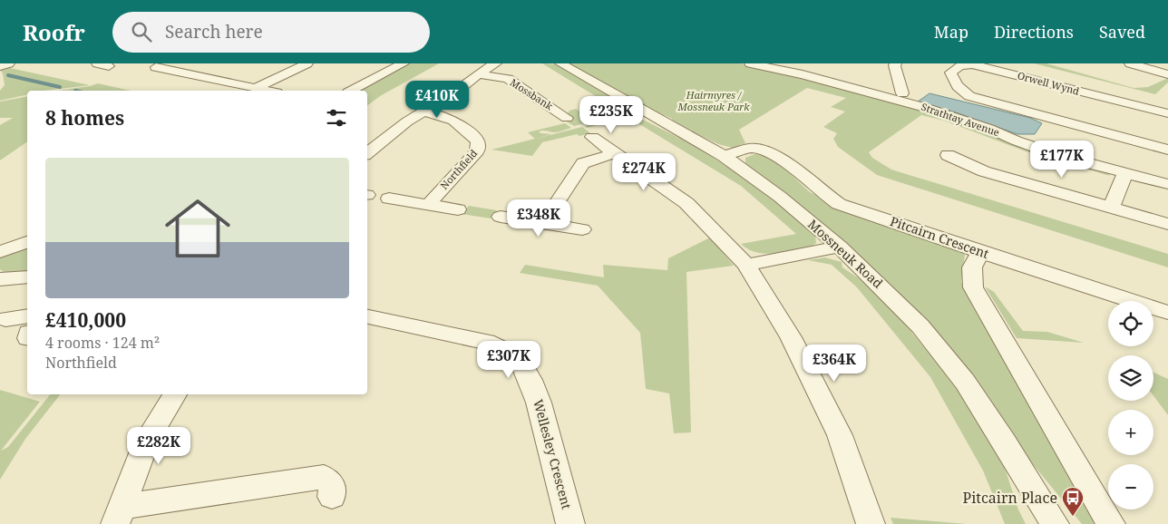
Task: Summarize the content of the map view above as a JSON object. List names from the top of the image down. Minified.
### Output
{"streets":{"street":["Orwell Wynd","Mossbank","Strathtay Avenue","Northfield","Pitcairn Crescent","Mossneuk Road","Wellesley Crescent"]},"crossings":[["Pitcairn Crescent","Mossneuk Road"]],"parks":["Hairmyres / Mossneuk Park"],"places":{"bus stop":["Pitcairn Place"]},"page":{"header":"Roofr","search":"Search here","nav":["Map","Directions","Saved"],"price":["£410K","£235K","£177K","£274K","£348K","£307K","£364K","£282K"],"heading":"8 homes","list":[{"name":"£410,000","note":"4 rooms · 124 m² · Northfield"}],"map_buttons":["+","−"]}}
